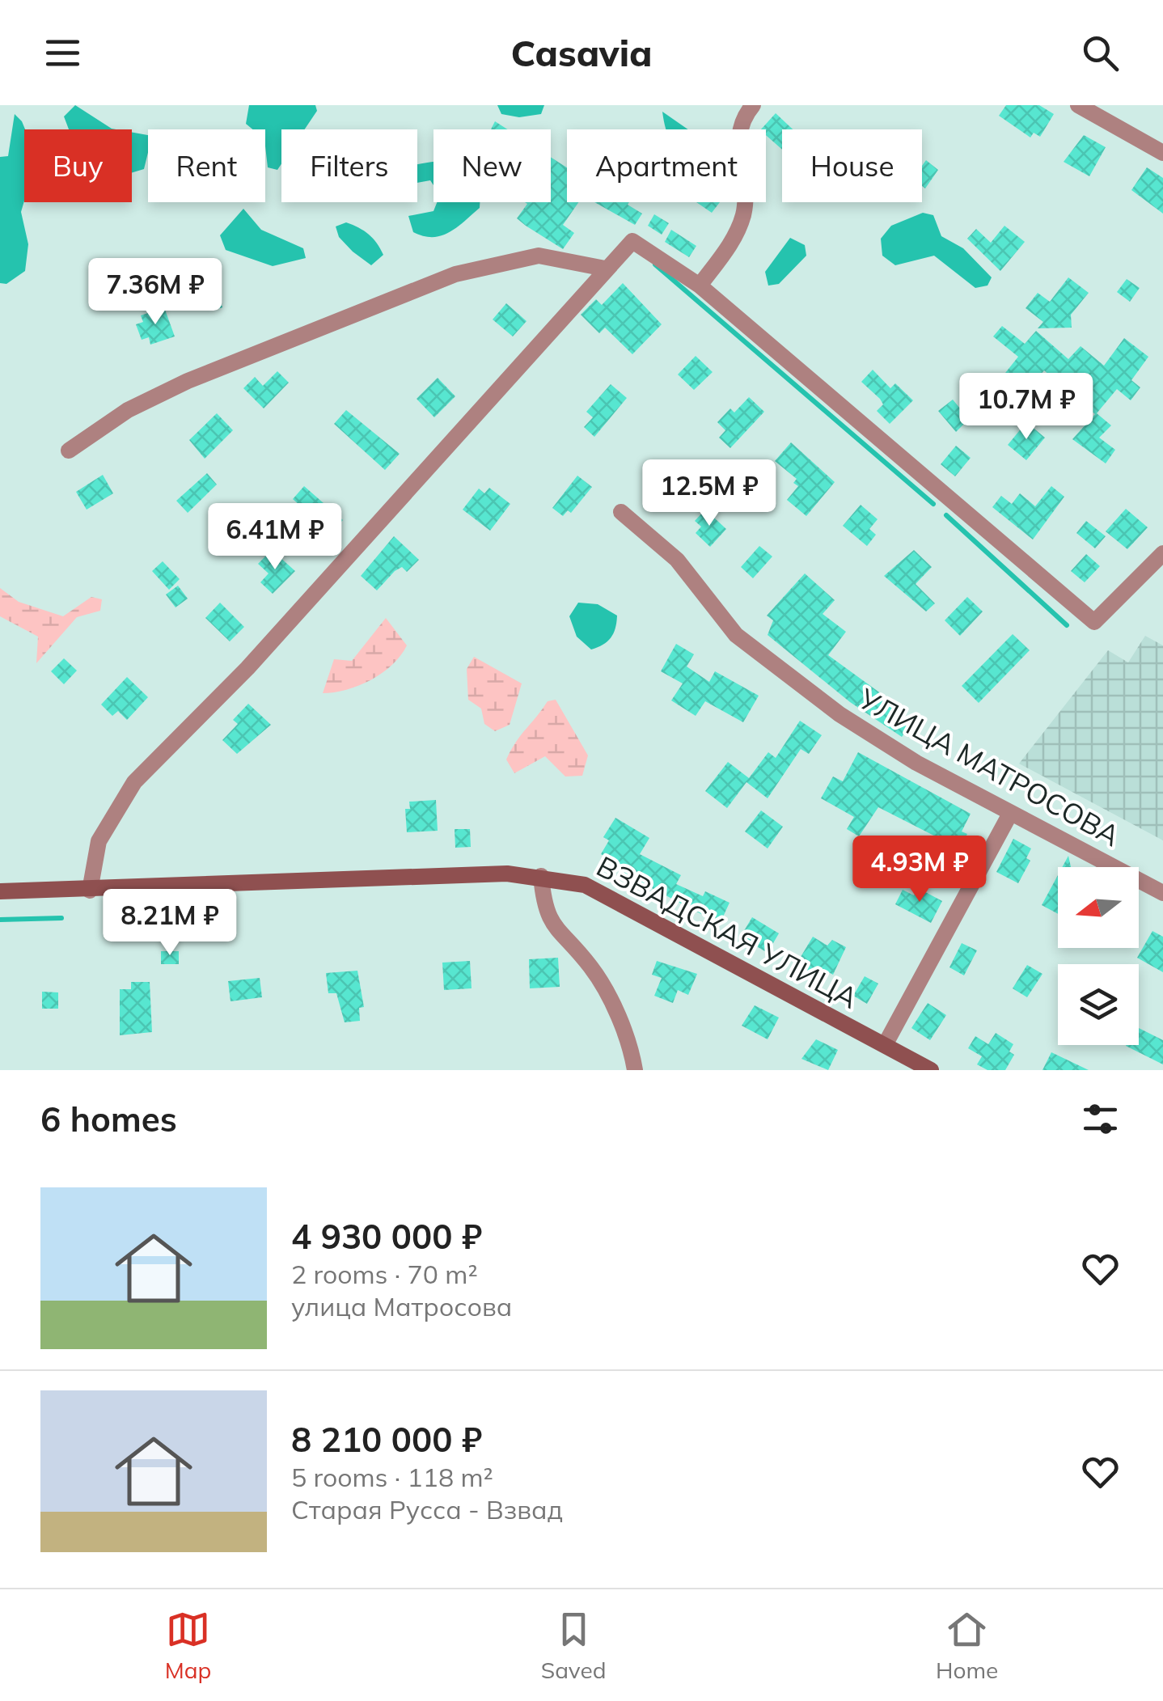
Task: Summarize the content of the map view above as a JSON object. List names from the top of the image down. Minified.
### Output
{"streets":{"street":["УЛИЦА МАТРОСОВА","ВЗВАДСКАЯ УЛИЦА"]},"north":"left","page":{"header":"Casavia","chip":["Buy","Rent","Filters","New","Apartment","House"],"price":["7.36M ₽","10.7M ₽","12.5M ₽","6.41M ₽","4.93M ₽","8.21M ₽"],"heading":"6 homes","list":[{"name":"4 930 000 ₽","note":"2 rooms · 70 m² · улица Матросова"},{"name":"8 210 000 ₽","note":"5 rooms · 118 m² · Старая Русса - Взвад"}],"tabs":["Map","Saved","Home"]}}
